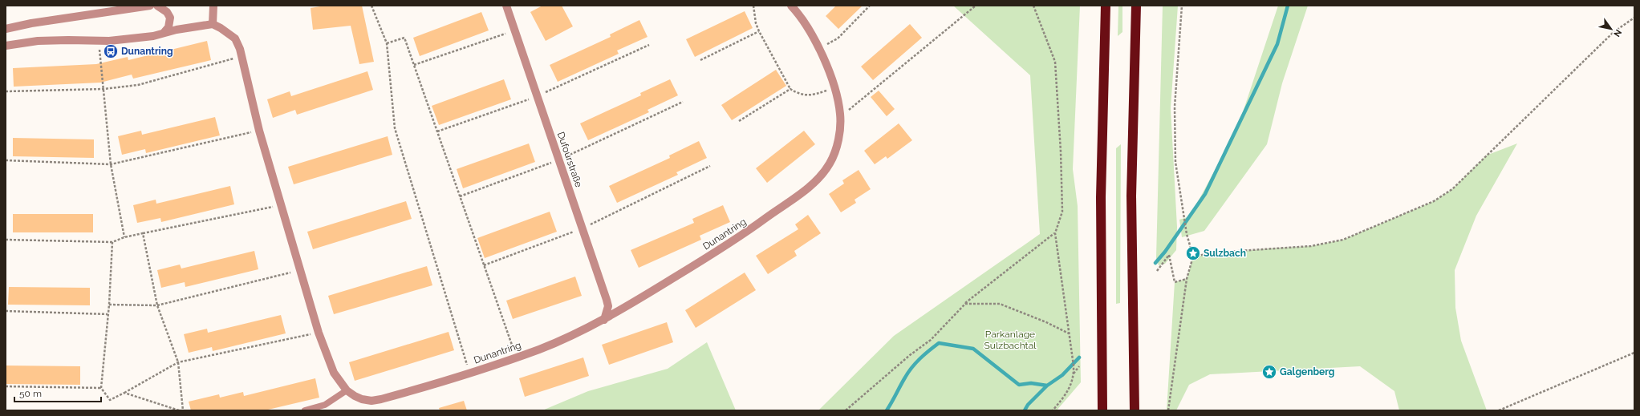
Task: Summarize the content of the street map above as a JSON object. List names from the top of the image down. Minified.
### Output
{"streets":{"street":["Dufourstraße","Dunantring"]},"crossings":[["Dufourstraße","Dunantring"]],"parks":["Parkanlage Sulzbachtal"],"places":{"bus stop":["Dunantring"],"place":["Sulzbach","Galgenberg"]},"scale_bar":"50 m","north":"bottom right"}
